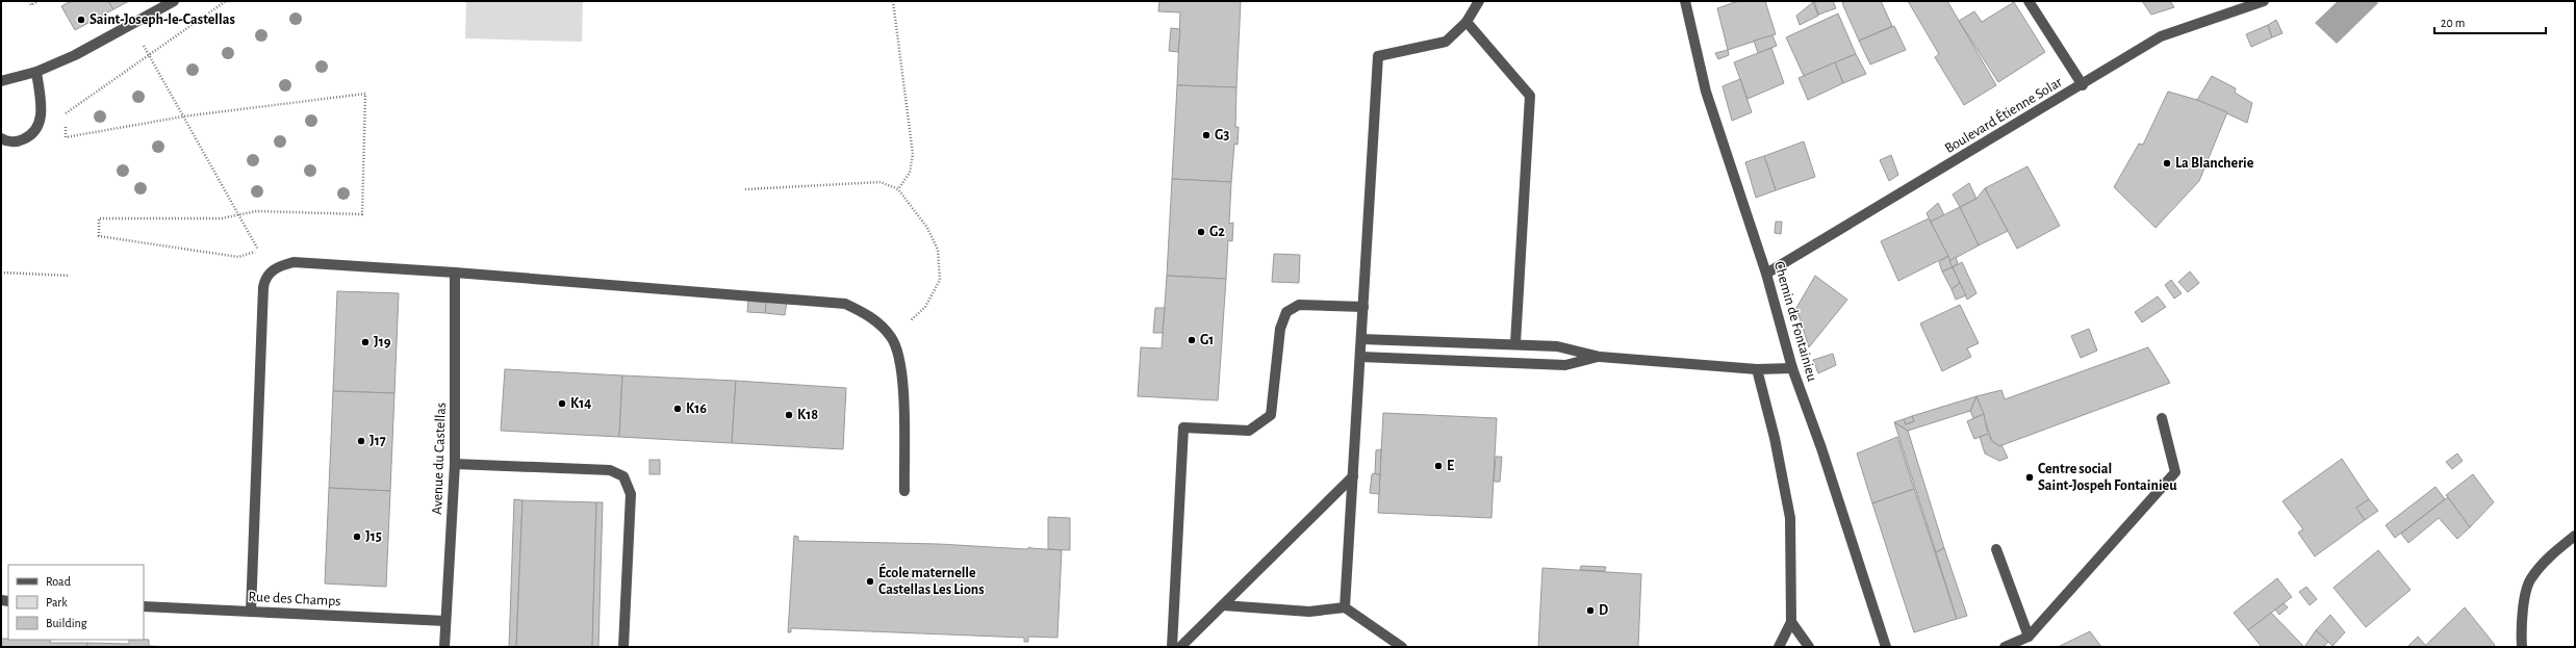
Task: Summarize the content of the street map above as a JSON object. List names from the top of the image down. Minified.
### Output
{"streets":{"street":["Boulevard Étienne Solar","Chemin de Fontainieu","Avenue du Castellas","Rue des Champs"]},"crossings":[["Boulevard Étienne Solar","Chemin de Fontainieu"],["Avenue du Castellas","Rue des Champs"]],"places":["Saint-Joseph-le-Castellas","G3","La Blancherie","G2","G1","J19","K14","K16","K18","J17","E","Centre social Saint-Jospeh Fontainieu","J15","École maternelle Castellas Les Lions","D"],"legend":["Road","Park","Building"],"scale_bar":"20 m"}
